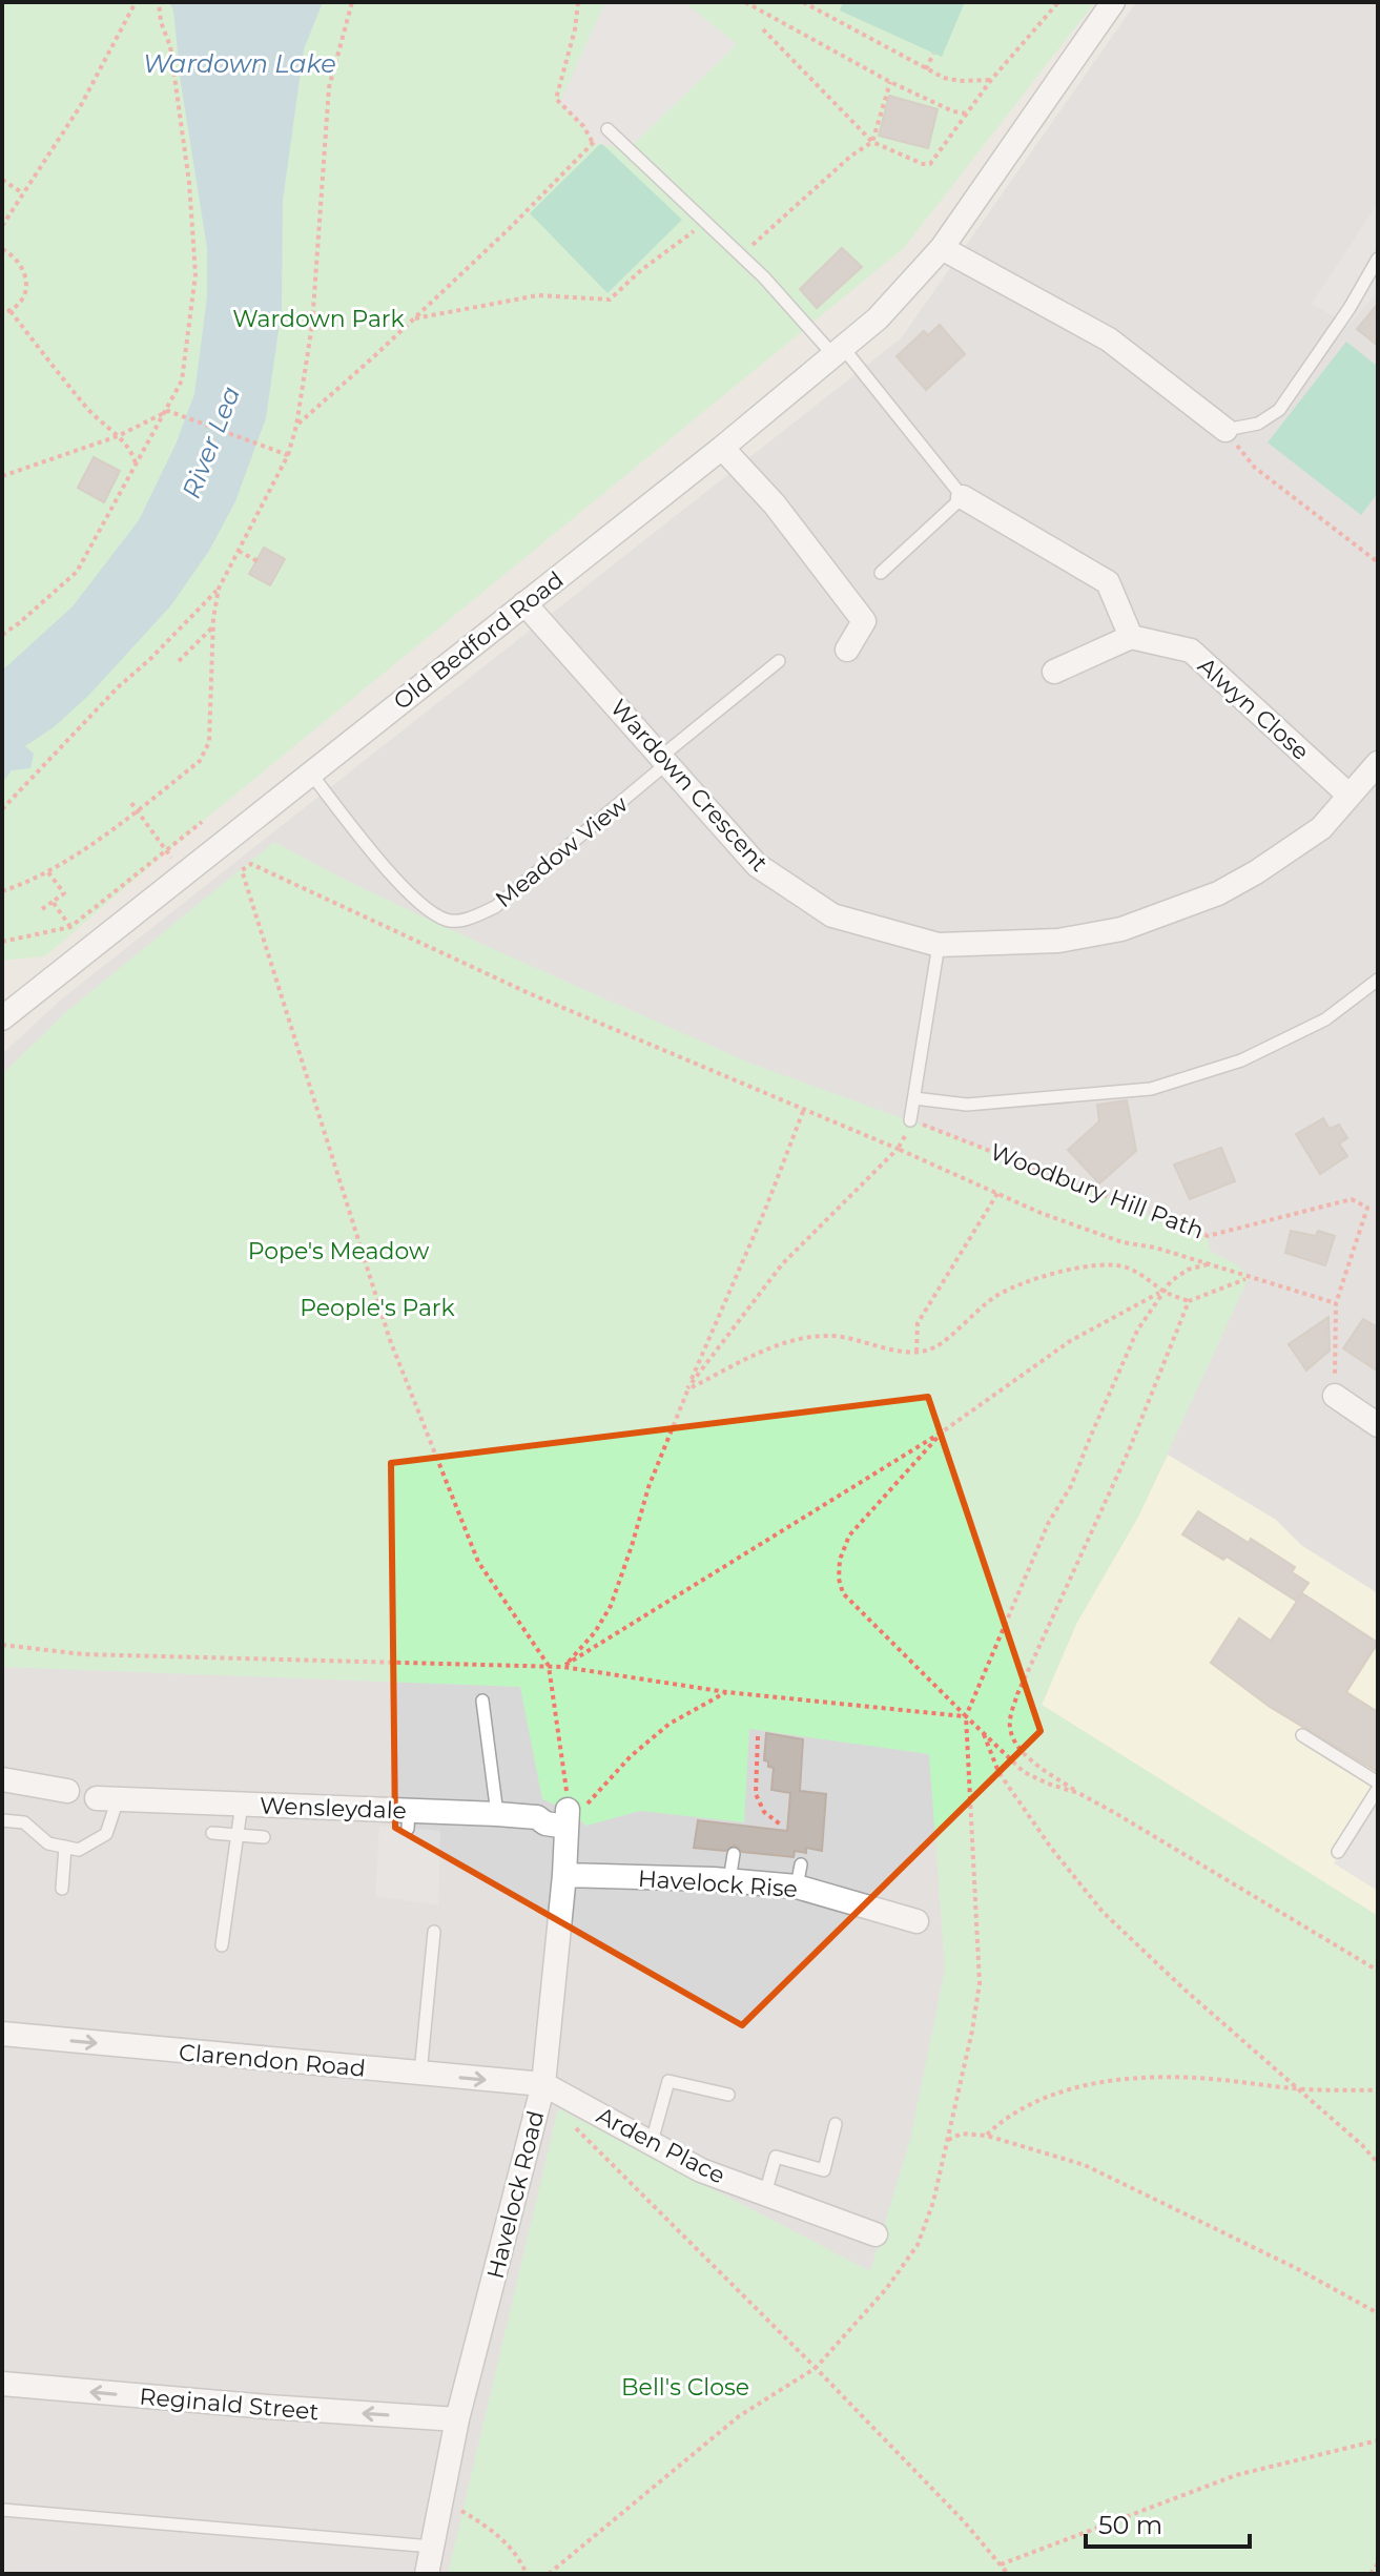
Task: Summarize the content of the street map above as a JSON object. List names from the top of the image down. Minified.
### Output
{"streets":{"street":["Old Bedford Road","Alwyn Close","Wardown Crescent","Wensleydale","Havelock Rise","Clarendon Road","Arden Place","Havelock Road","Reginald Street"],"lane":["Meadow View"],"path":["Woodbury Hill Path"]},"crossings":[["Old Bedford Road","Wardown Crescent"],["Old Bedford Road","Meadow View"],["Alwyn Close","Wardown Crescent"],["Wardown Crescent","Meadow View"],["Wensleydale","Havelock Road"],["Havelock Rise","Havelock Road"],["Clarendon Road","Arden Place"],["Clarendon Road","Havelock Road"],["Arden Place","Havelock Road"],["Havelock Road","Reginald Street"]],"one_way":["Clarendon Road","Reginald Street"],"water":["Wardown Lake","River Lea"],"parks":["Wardown Park","Pope's Meadow","People's Park","Bell's Close"],"scale_bar":"50 m"}
